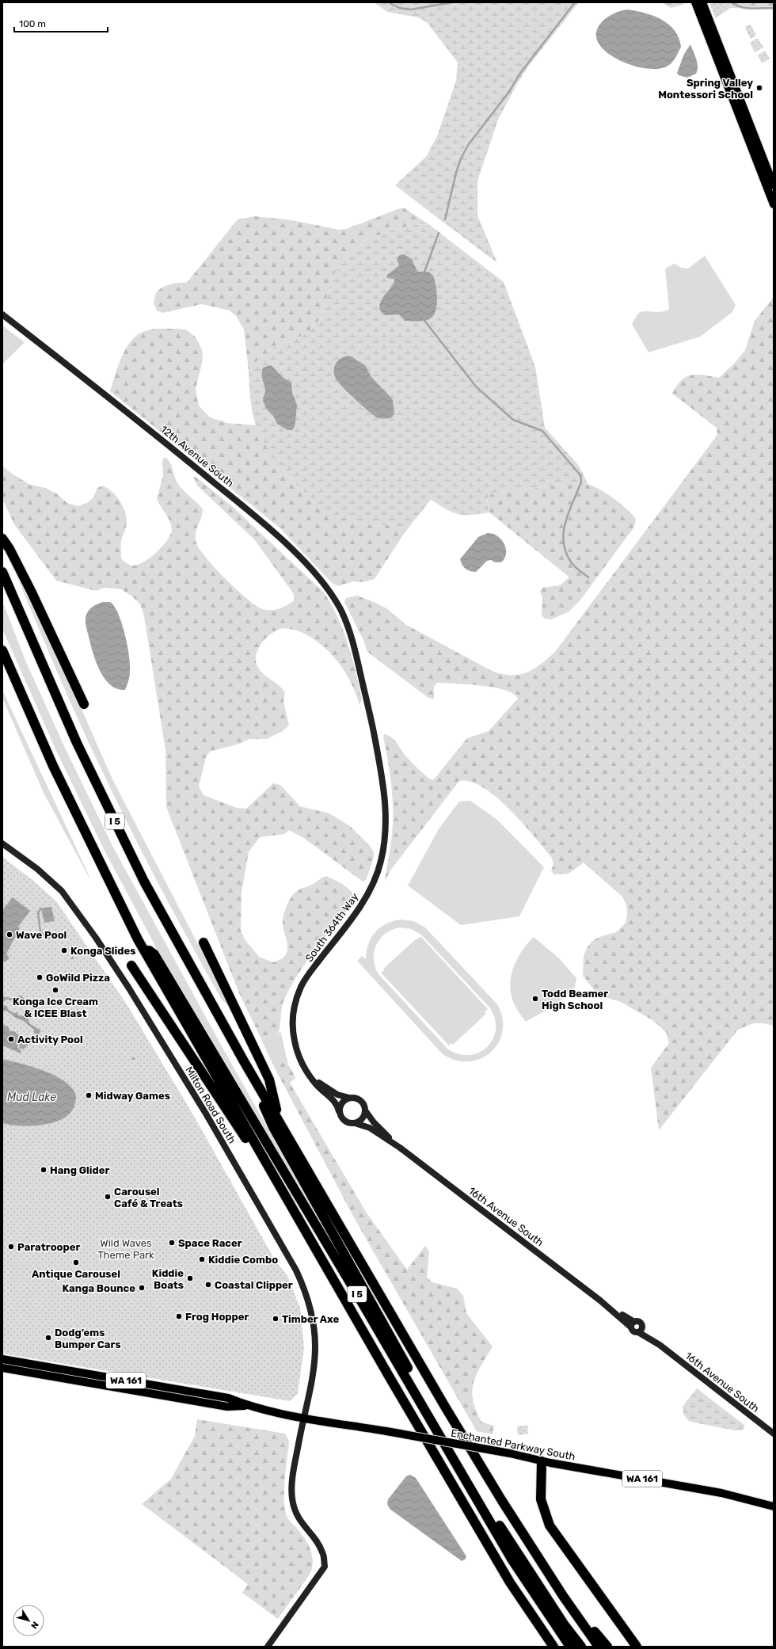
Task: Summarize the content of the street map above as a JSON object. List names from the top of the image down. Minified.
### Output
{"streets":{"highway":["I 5"],"main road":["WA 161","Enchanted Parkway South"],"street":["12th Avenue South","South 364th Way","Milton Road South","16th Avenue South"]},"crossings":[["12th Avenue South","South 364th Way"],["South 364th Way","16th Avenue South"],["Milton Road South","Enchanted Parkway South"]],"water":["Mud Lake"],"parks":["Wild Waves Theme Park"],"places":["Spring Valley Montessori School","Wave Pool","Konga Slides","GoWild Pizza","Konga Ice Cream & ICEE Blast","Todd Beamer High School","Activity Pool","Midway Games","Hang Glider","Carousel Café & Treats","Space Racer","Paratrooper","Kiddie Combo","Antique Carousel","Kiddie Boats","Coastal Clipper","Kanga Bounce","Frog Hopper","Timber Axe","Dodg’ems Bumper Cars"],"scale_bar":"100 m","north":"bottom right"}
